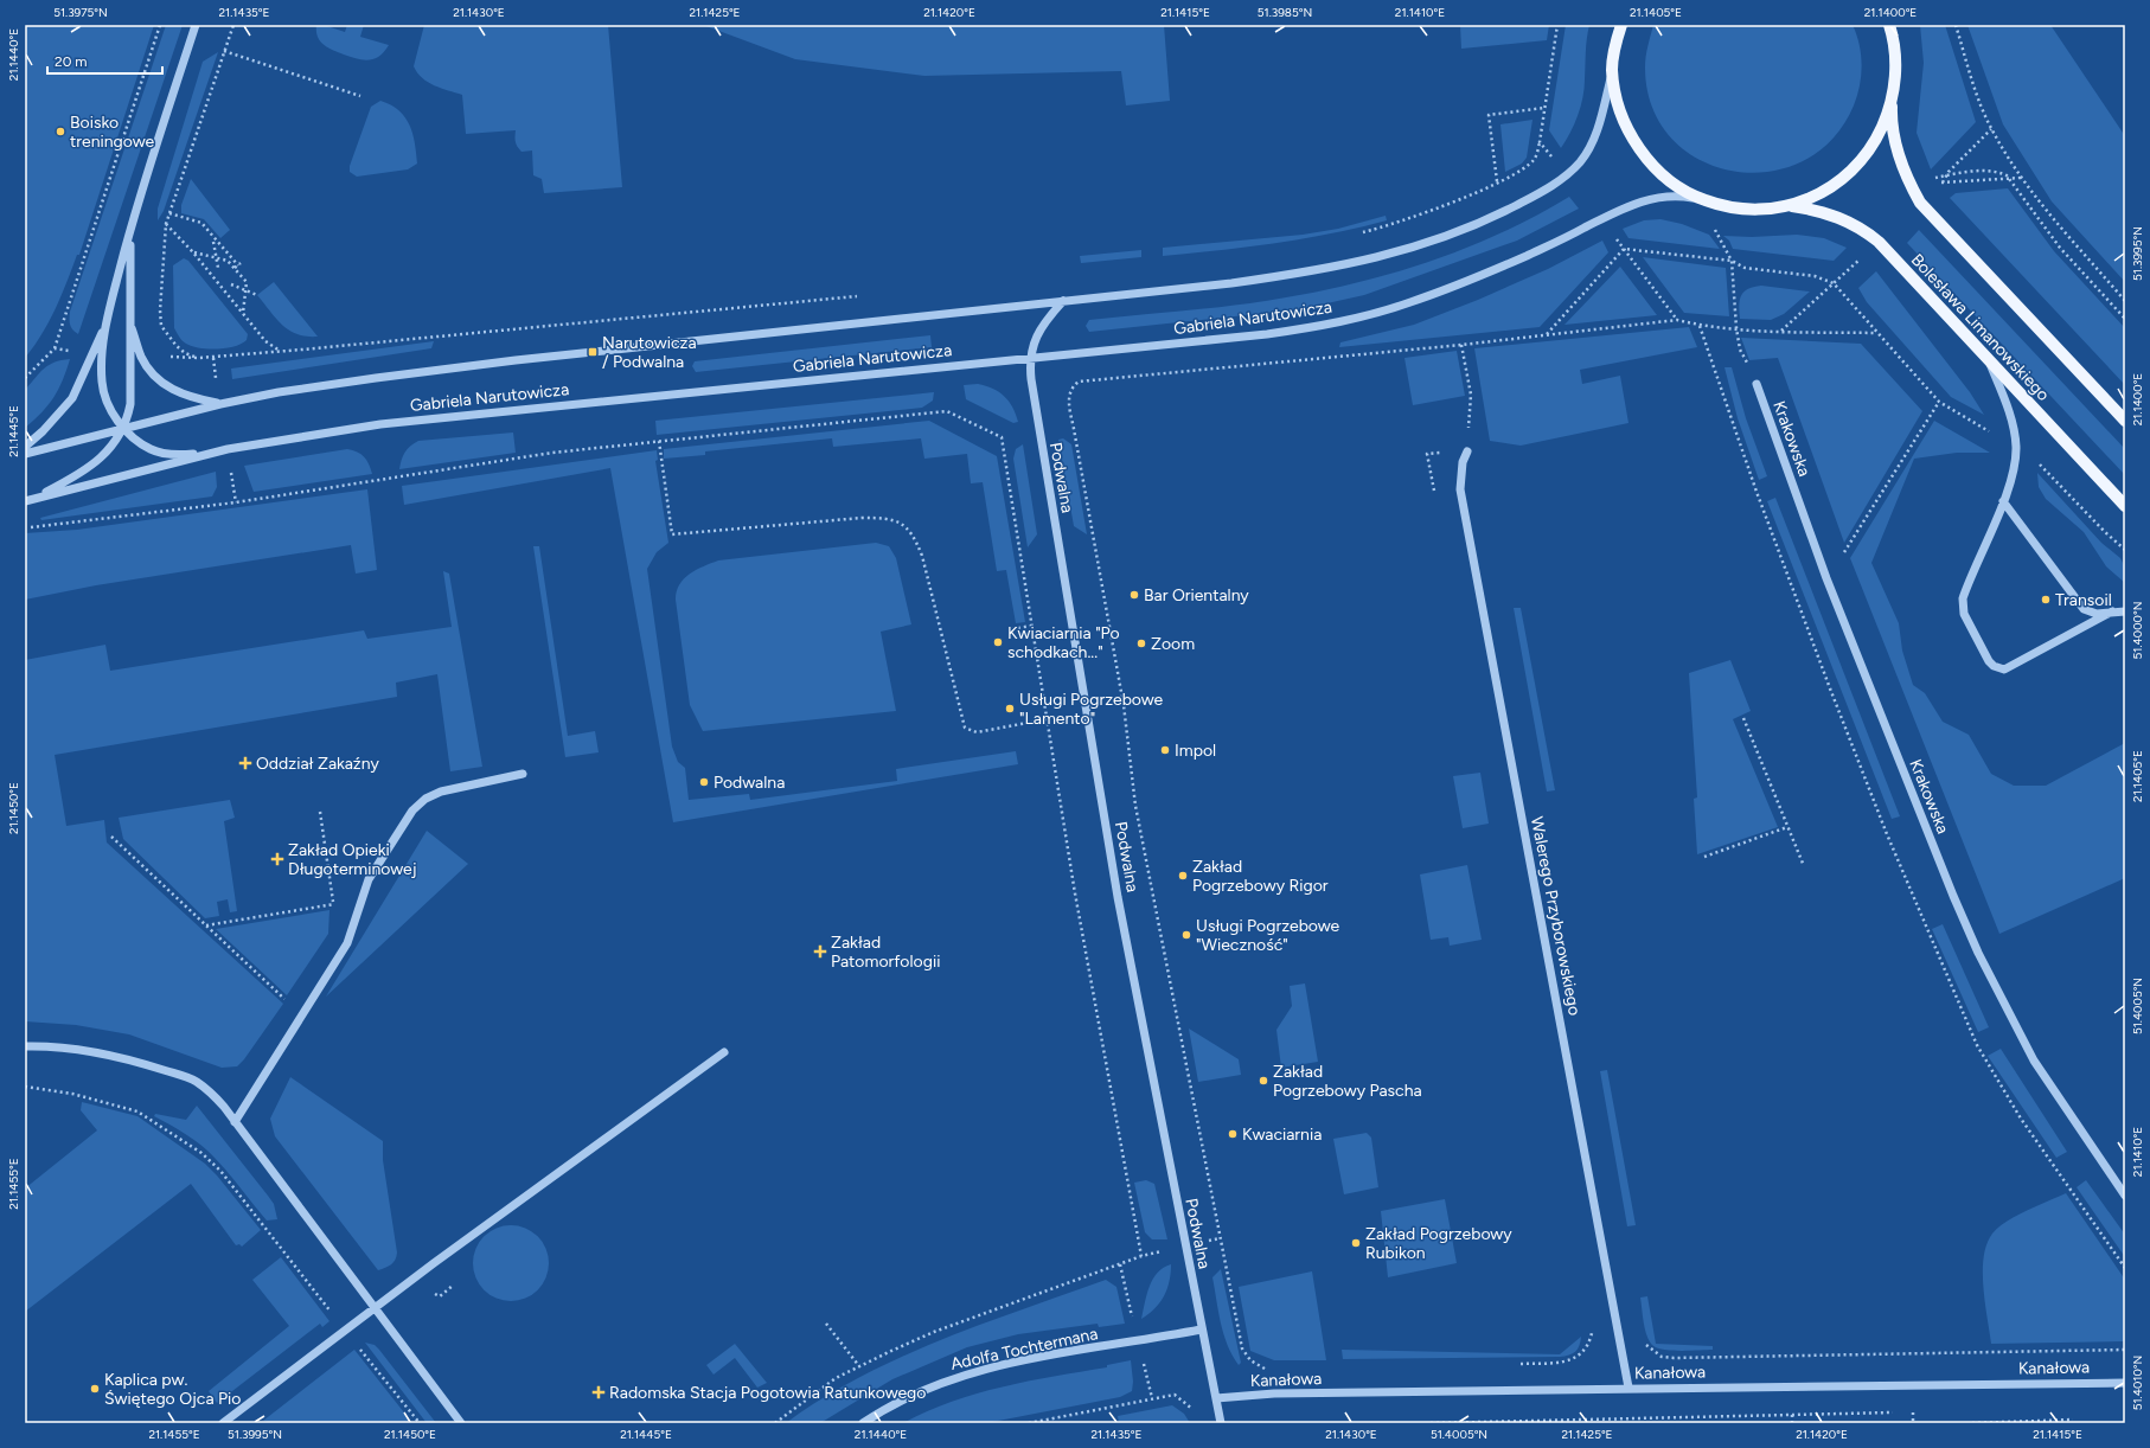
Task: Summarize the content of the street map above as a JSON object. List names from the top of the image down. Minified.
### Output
{"streets":{"main road":["Bolesława Limanowskiego"],"street":["Gabriela Narutowicza","Krakowska","Podwalna","Walerego Przyborowskiego","Adolfa Tochtermana","Kanałowa"]},"crossings":[["Gabriela Narutowicza","Podwalna"],["Podwalna","Adolfa Tochtermana"],["Podwalna","Kanałowa"],["Walerego Przyborowskiego","Kanałowa"]],"places":{"other":["Boisko treningowe","Bar Orientalny","Transoil","Kwiaciarnia \"Po schodkach...\"","Zoom","Usługi Pogrzebowe \"Lamento\"","Impol","Podwalna","Zakład Pogrzebowy Rigor","Usługi Pogrzebowe \"Wieczność\"","Zakład Pogrzebowy Pascha","Kwaciarnia","Zakład Pogrzebowy Rubikon","Kaplica pw. Świętego Ojca Pio"],"transit":["Narutowicza / Podwalna"],"health":["Oddział Zakaźny","Zakład Opieki Długoterminowej","Zakład Patomorfologii","Radomska Stacja Pogotowia Ratunkowego"]},"scale_bar":"20 m","coordinates":["51.3975°N","21.1435°E","21.1430°E","21.1425°E","21.1420°E","21.1415°E","51.3985°N","21.1410°E","21.1405°E","21.1400°E","21.1440°E","51.3995°N","21.1445°E","51.4000°N","21.1450°E","51.4005°N","21.1455°E","51.4010°N"]}
